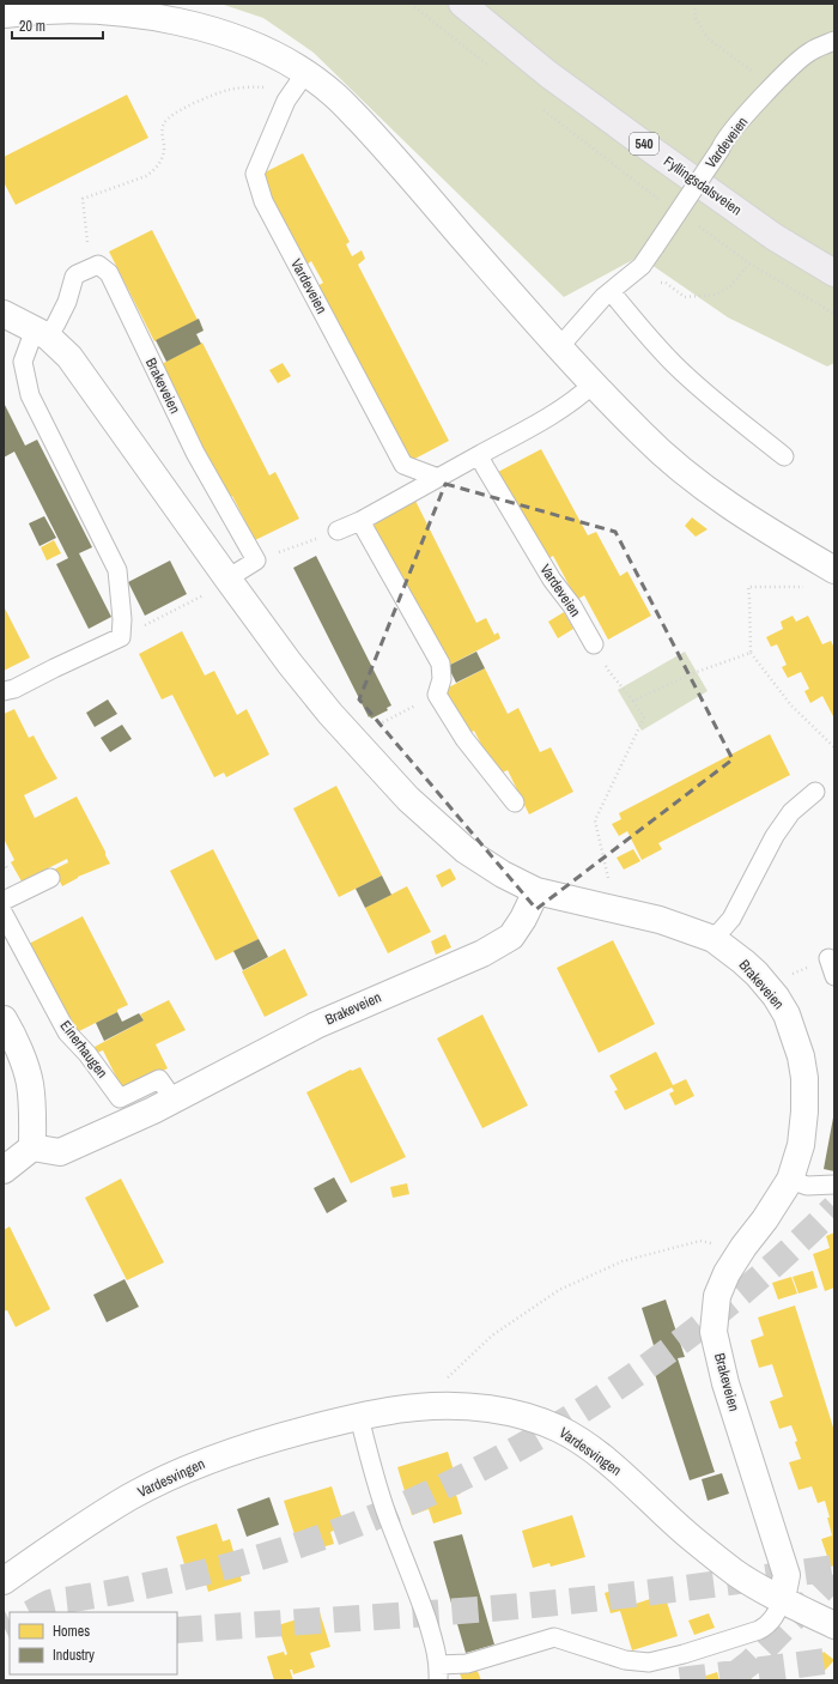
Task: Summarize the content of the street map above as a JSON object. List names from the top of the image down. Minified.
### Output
{"streets":{"main road":["540","Fyllingsdalsveien"],"street":["Brakeveien","Vardesvingen"],"lane":["Vardeveien","Einerhaugen"]},"crossings":[["Brakeveien","Einerhaugen"],["Brakeveien","Vardesvingen"]],"legend":["Homes","Industry"],"scale_bar":"20 m"}
